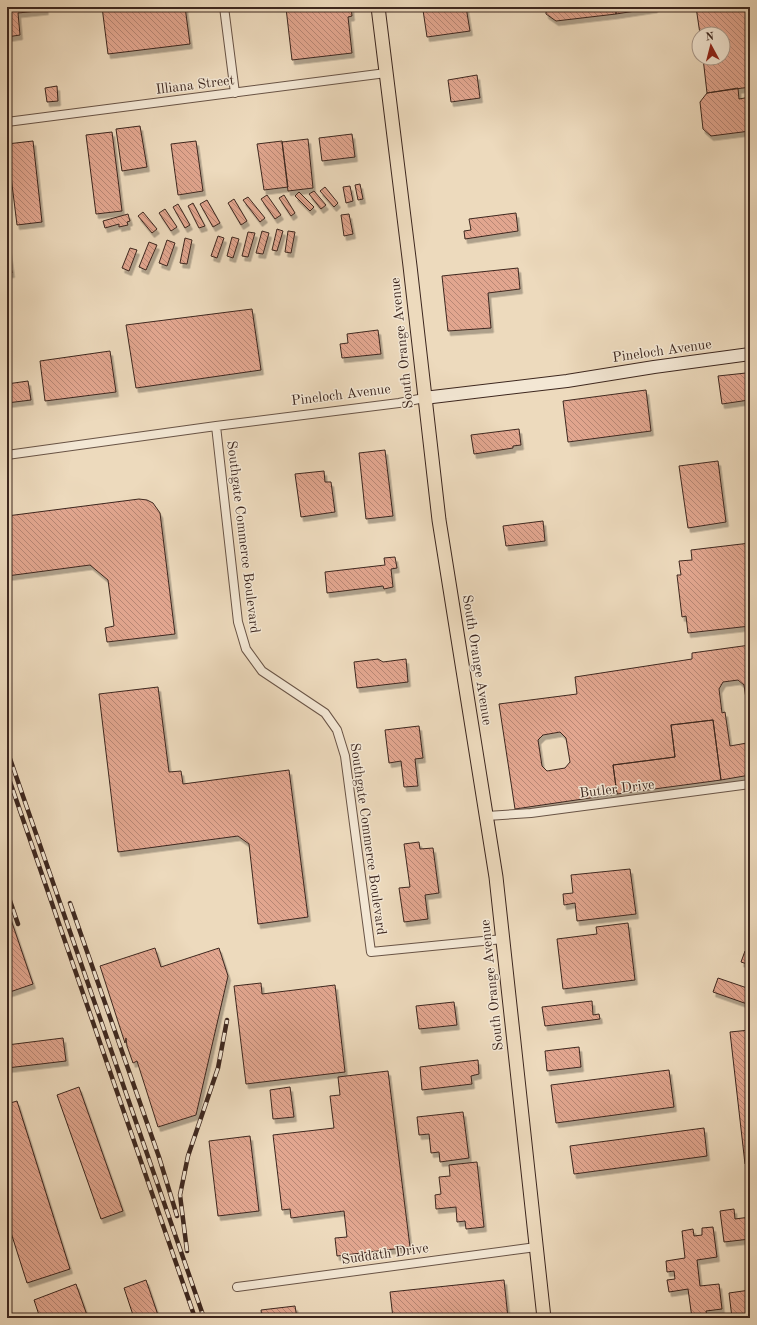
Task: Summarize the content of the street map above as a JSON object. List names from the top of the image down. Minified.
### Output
{"streets":{"main road":["South Orange Avenue"],"street":["Illiana Street","Pineloch Avenue","Southgate Commerce Boulevard","Butler Drive","Suddath Drive"]},"crossings":[["Illiana Street","South Orange Avenue"],["South Orange Avenue","Pineloch Avenue"],["South Orange Avenue","Southgate Commerce Boulevard"],["South Orange Avenue","Butler Drive"],["South Orange Avenue","Suddath Drive"],["Pineloch Avenue","Southgate Commerce Boulevard"]],"north":"top"}
